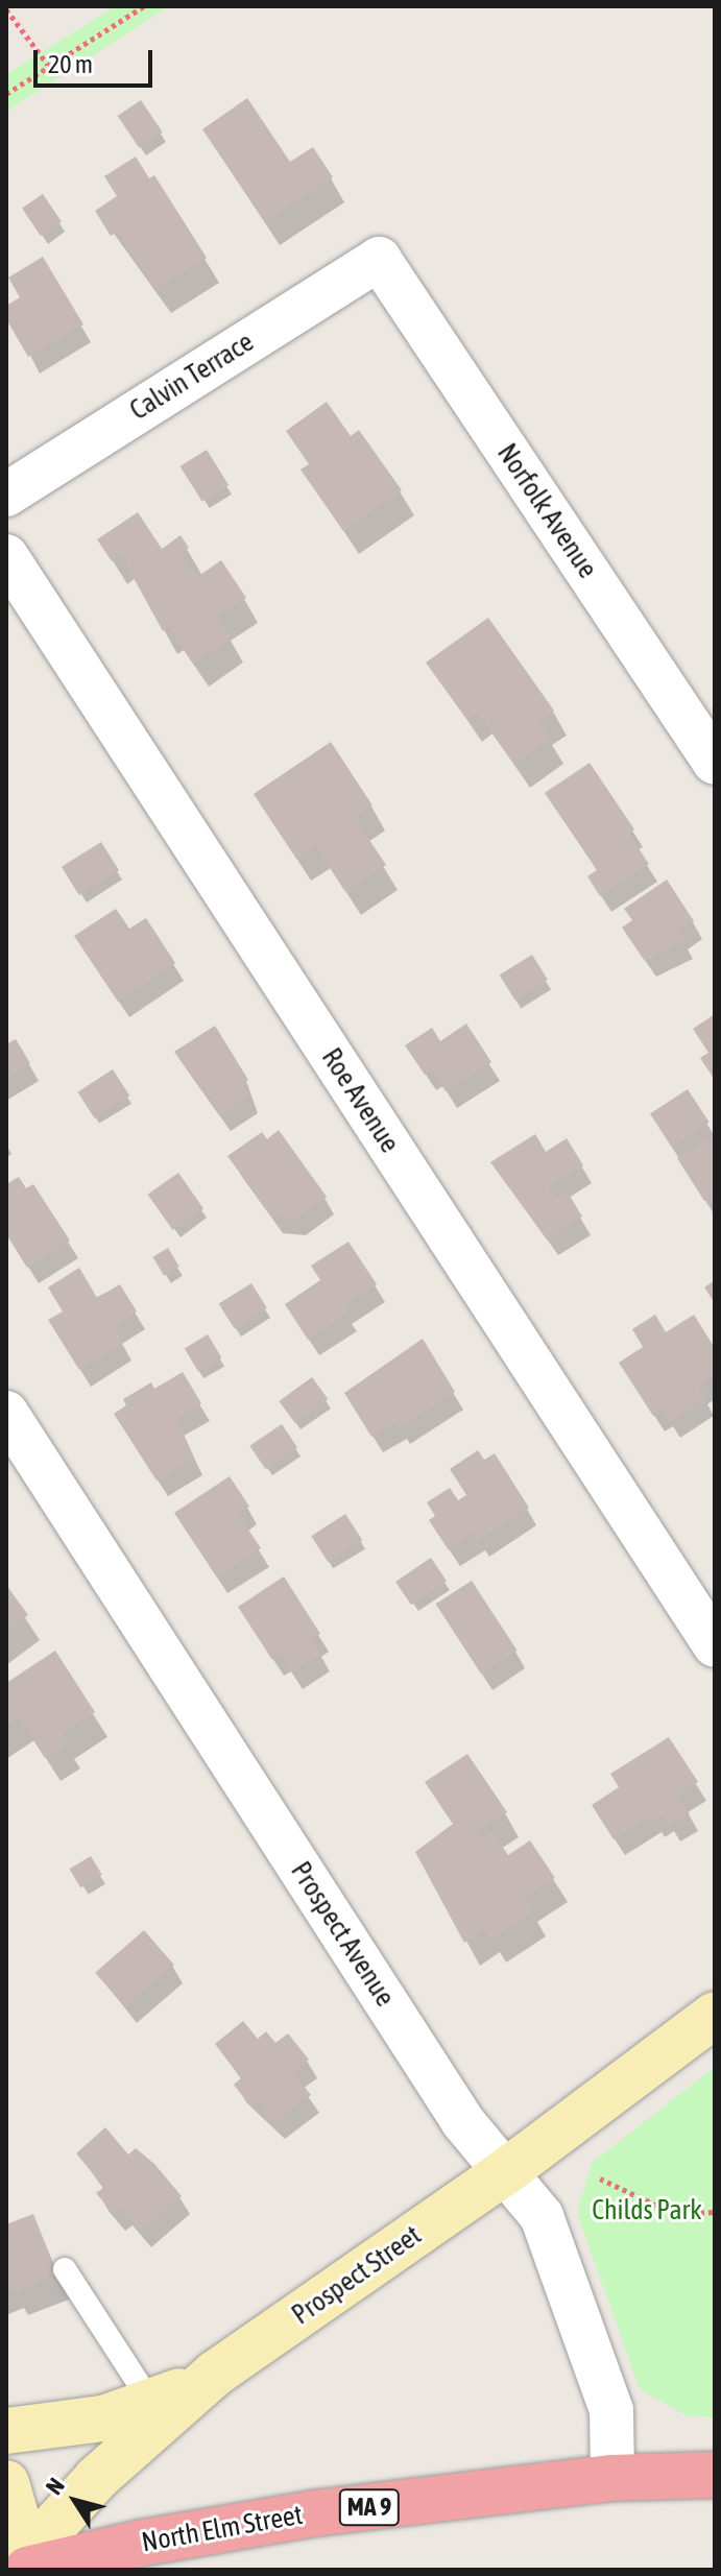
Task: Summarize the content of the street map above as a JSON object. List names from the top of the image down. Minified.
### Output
{"streets":{"highway":["MA 9","North Elm Street"],"main road":["Prospect Street"],"street":["Calvin Terrace","Norfolk Avenue","Roe Avenue","Prospect Avenue"]},"crossings":[["Calvin Terrace","Norfolk Avenue"],["Prospect Avenue","Prospect Street"],["Prospect Avenue","North Elm Street"],["Prospect Street","North Elm Street"]],"parks":["Childs Park"],"scale_bar":"20 m","north":"top left"}
